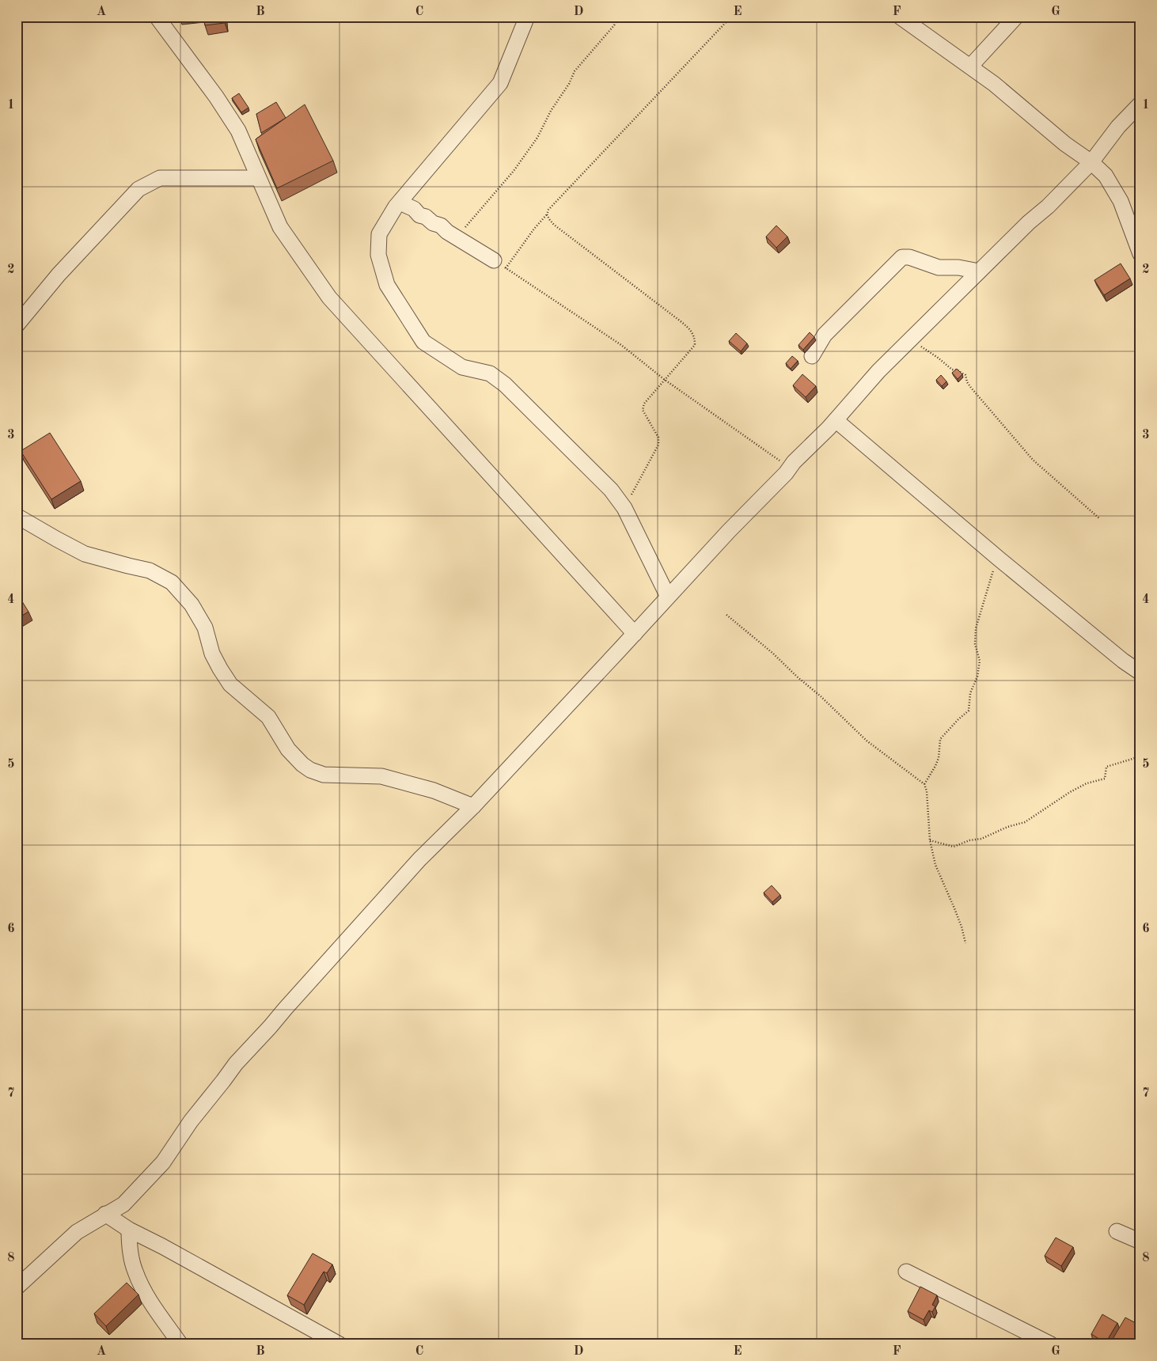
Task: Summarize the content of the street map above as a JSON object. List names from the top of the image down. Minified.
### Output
{"grid":{"columns":["A","B","C","D","E","F","G"],"rows":["1","2","3","4","5","6","7","8"]}}
